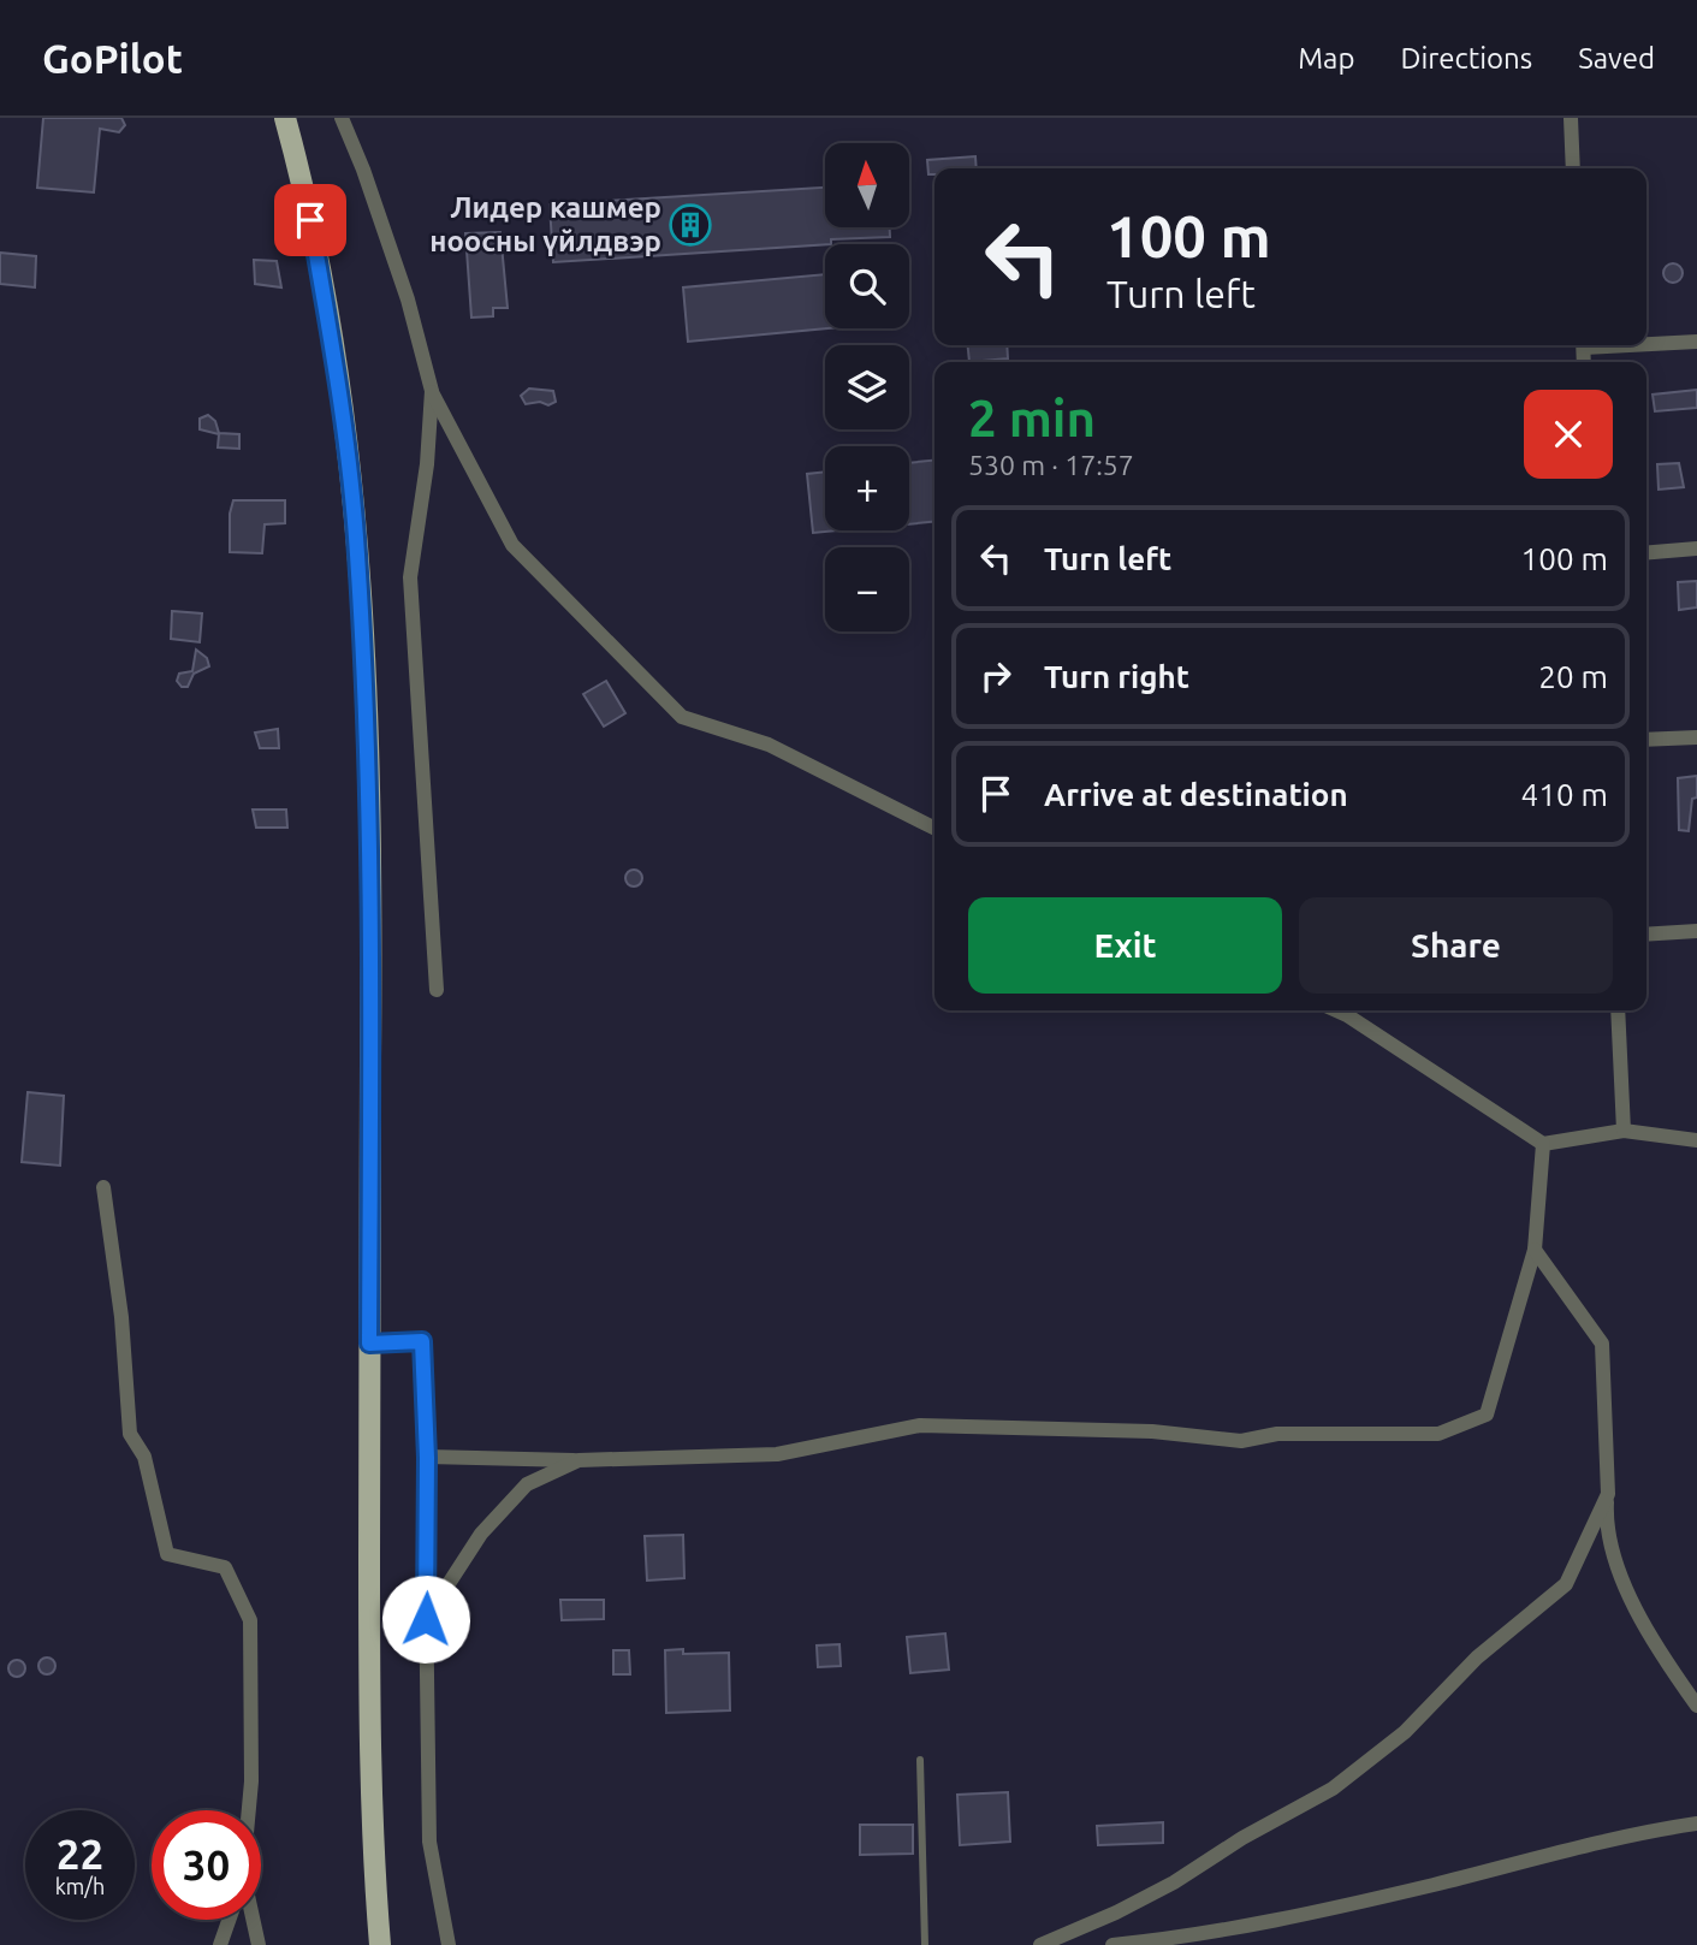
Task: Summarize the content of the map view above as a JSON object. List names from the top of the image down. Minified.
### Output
{"places":{"building":["Лидер кашмер ноосны үйлдвэр"]},"north":"top","page":{"header":"GoPilot","nav":["Map","Directions","Saved"],"map_buttons":["+","−"],"turn":["100 m","Turn left"],"heading":["2 min","530 m · 17:57"],"list":[{"name":"Turn left","value":"100 m"},{"name":"Turn right","value":"20 m"},{"name":"Arrive at destination","value":"410 m"}],"buttons":["Exit","Share"],"speed":"22 km/h","limit":"30"}}
